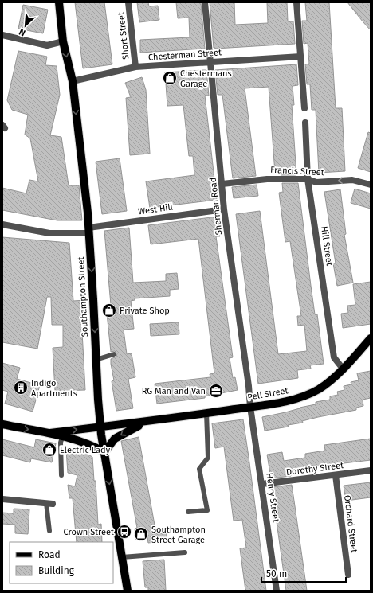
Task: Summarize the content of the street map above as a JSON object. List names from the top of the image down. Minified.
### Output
{"streets":{"main road":["Southampton Street","Pell Street"],"street":["Short Street","Chesterman Street","Francis Street","Sherman Road","West Hill","Hill Street","Dorothy Street","Henry Street","Orchard Street"]},"crossings":[["Short Street","Chesterman Street"],["Chesterman Street","Sherman Road"],["Chesterman Street","Southampton Street"],["Francis Street","Sherman Road"],["Francis Street","Hill Street"],["Sherman Road","West Hill"],["Sherman Road","Pell Street"],["Sherman Road","Henry Street"],["West Hill","Southampton Street"],["Hill Street","Pell Street"],["Southampton Street","Pell Street"],["Pell Street","Henry Street"],["Dorothy Street","Henry Street"],["Dorothy Street","Orchard Street"]],"one_way":["Francis Street","Southampton Street"],"places":{"shop":["Chestermans Garage","Private Shop","Electric Lady","Southampton Street Garage"],"building":["Indigo Apartments"],"office":["RG Man and Van"],"bus stop":["Crown Street"]},"legend":["Road","Building"],"scale_bar":"50 m","north":"bottom left"}
